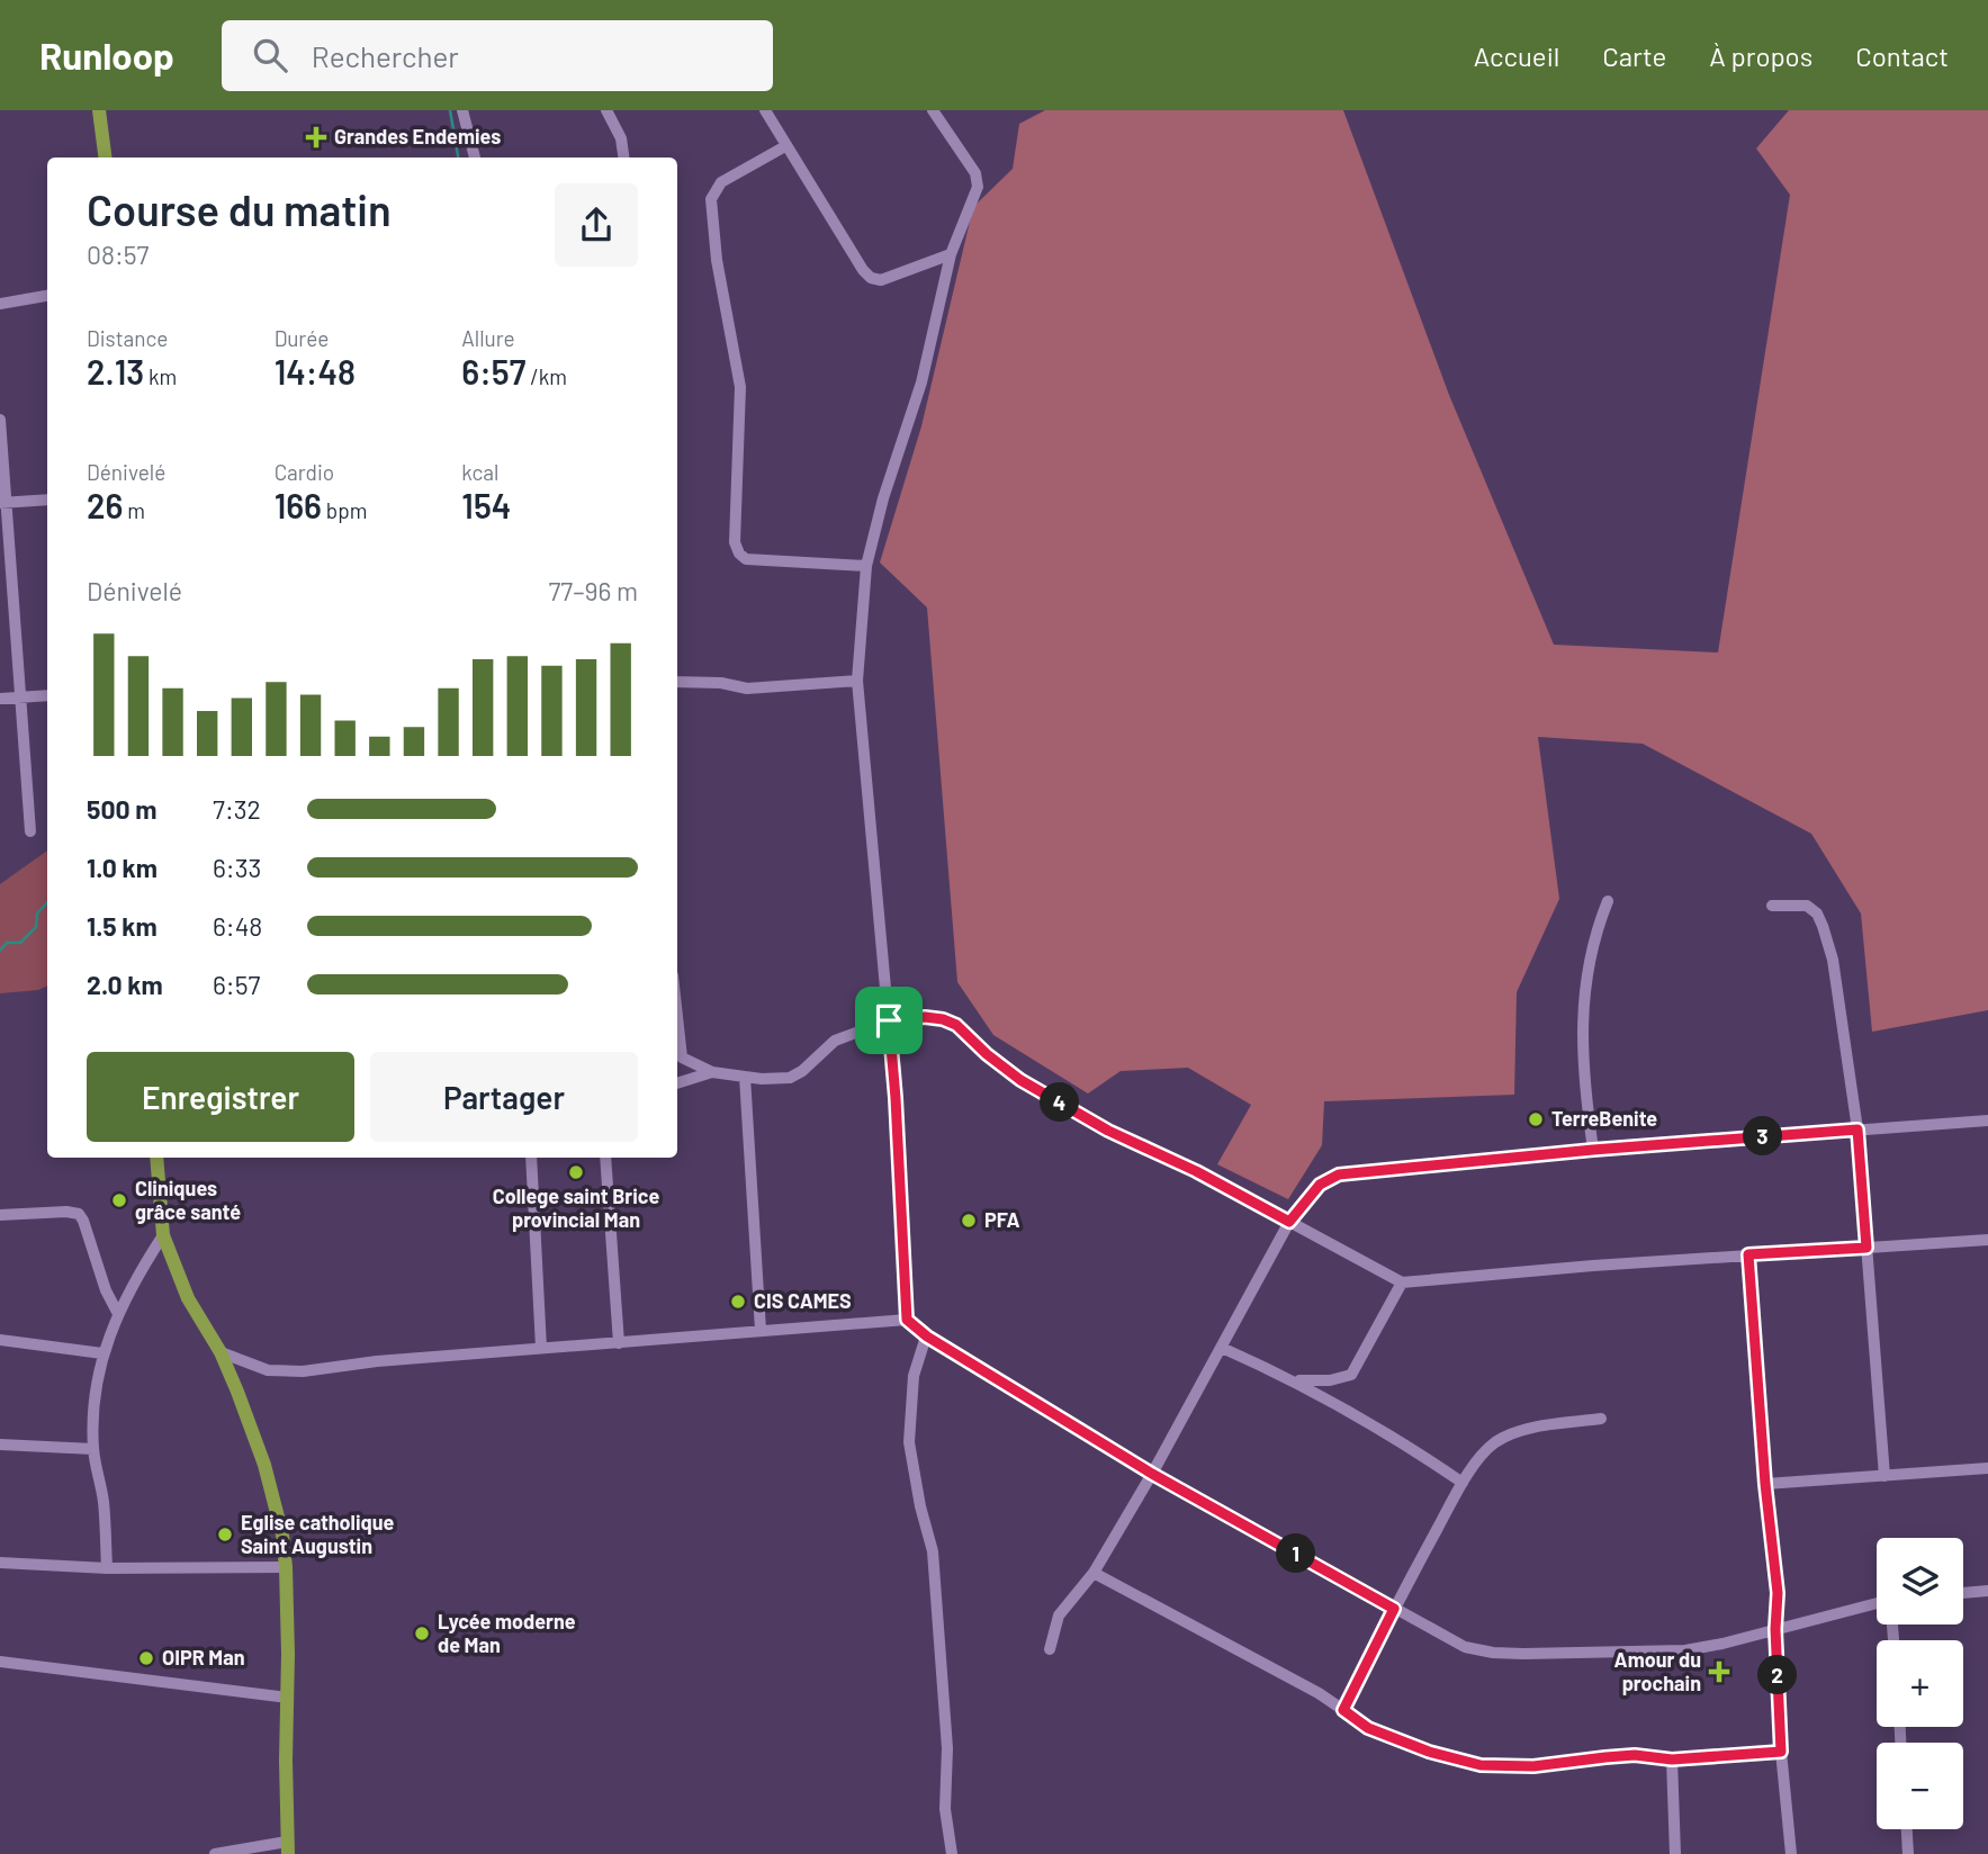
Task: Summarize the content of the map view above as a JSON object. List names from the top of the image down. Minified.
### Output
{"places":{"health":["Grandes Endemies","Amour du prochain"],"other":["TerreBenite","College saint Brice provincial Man","Cliniques grâce santé","PFA","CIS CAMES","Eglise catholique Saint Augustin","Lycée moderne de Man","OIPR Man"]},"page":{"header":"Runloop","search":"Rechercher","nav":["Accueil","Carte","À propos","Contact"],"heading":["Course du matin","08:57"],"stats":[["Distance","2.13 km"],["Durée","14:48"],["Allure","6:57 /km"],["Dénivelé","26 m"],["Cardio","166 bpm"],["kcal","154"]],"chart":["Dénivelé","77–96 m"],"list":[{"name":"500 m","note":"7:32"},{"name":"1.0 km","note":"6:33"},{"name":"1.5 km","note":"6:48"},{"name":"2.0 km","note":"6:57"}],"buttons":["Enregistrer","Partager"],"pins":["4","3","1","2"],"map_buttons":["+","−"]}}
